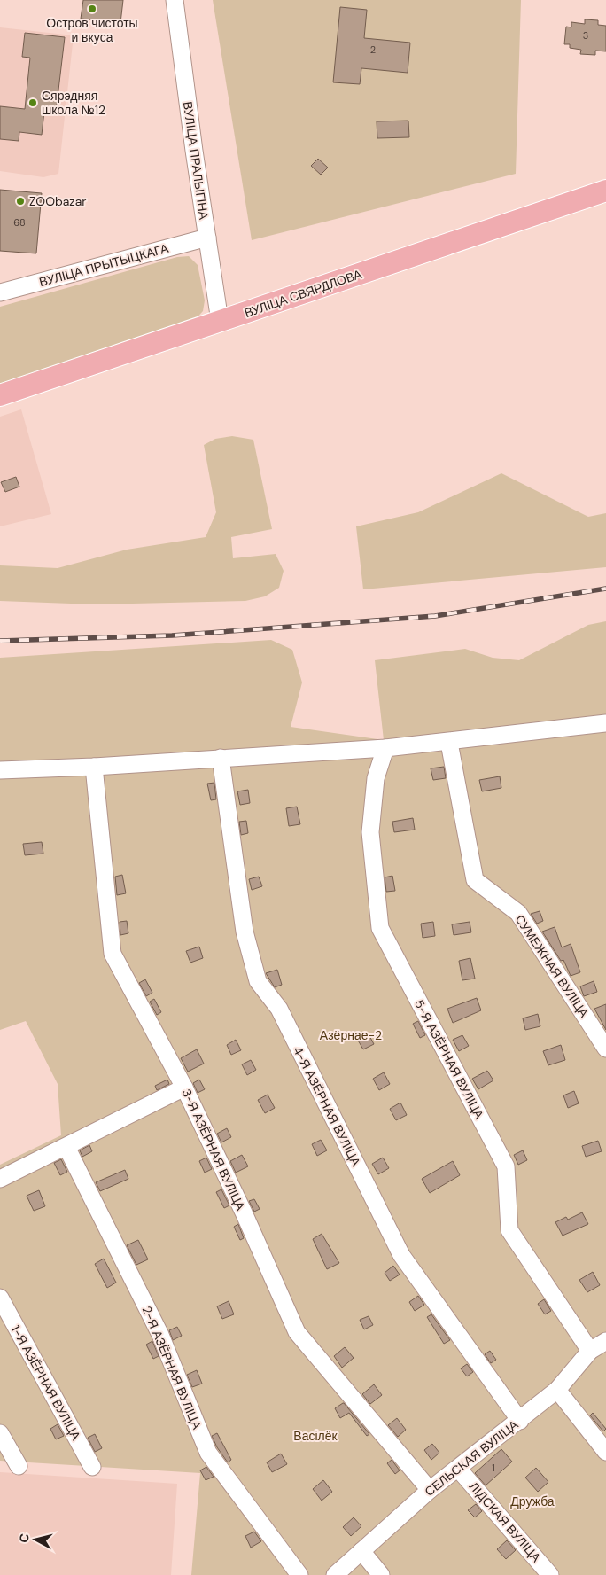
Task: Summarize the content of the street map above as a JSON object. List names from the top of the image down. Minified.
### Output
{"streets":{"main road":["ВУЛІЦА СВЯРДЛОВА"],"street":["ВУЛІЦА ПРАЛЫГІНА","ВУЛІЦА ПРЫТЫЦКАГА","СУМЕЖНАЯ ВУЛІЦА","5-Я АЗЁРНАЯ ВУЛІЦА","4-Я АЗЁРНАЯ ВУЛІЦА","3-Я АЗЁРНАЯ ВУЛІЦА","2-Я АЗЁРНАЯ ВУЛІЦА","1-Я АЗЁРНАЯ ВУЛІЦА","СЕЛЬСКАЯ ВУЛІЦА","ЛІДСКАЯ ВУЛІЦА"]},"crossings":[["ВУЛІЦА ПРАЛЫГІНА","ВУЛІЦА ПРЫТЫЦКАГА"],["ВУЛІЦА ПРАЛЫГІНА","ВУЛІЦА СВЯРДЛОВА"],["5-Я АЗЁРНАЯ ВУЛІЦА","СЕЛЬСКАЯ ВУЛІЦА"],["4-Я АЗЁРНАЯ ВУЛІЦА","СЕЛЬСКАЯ ВУЛІЦА"],["3-Я АЗЁРНАЯ ВУЛІЦА","СЕЛЬСКАЯ ВУЛІЦА"],["СЕЛЬСКАЯ ВУЛІЦА","ЛІДСКАЯ ВУЛІЦА"]],"parks":["Азёрнае-2","Васілёк","Дружба"],"places":["Остров чистоты и вкуса","Сярэдняя школа №12","ZOObazar"],"house_numbers":["3","2","68","1"],"north":"left"}
